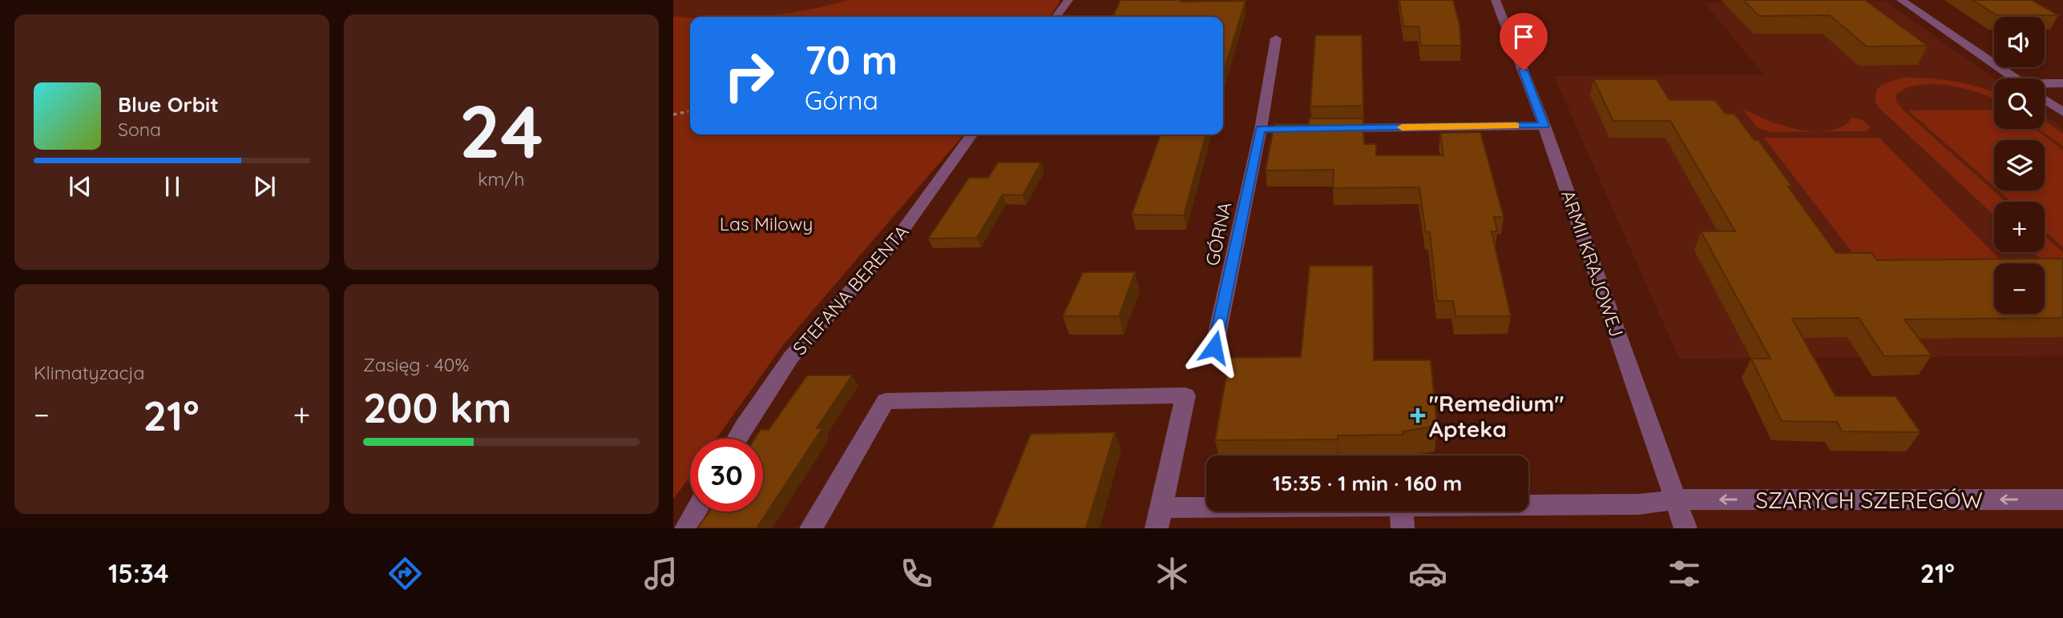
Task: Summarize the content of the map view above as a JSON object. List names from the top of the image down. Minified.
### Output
{"streets":{"street":["GÓRNA","ARMII KRAJOWEJ","STEFANA BERENTA","SZARYCH SZEREGÓW"]},"crossings":[["ARMII KRAJOWEJ","SZARYCH SZEREGÓW"]],"one_way":["SZARYCH SZEREGÓW"],"parks":["Las Milowy"],"places":{"health":["\"Remedium\" Apteka"]},"page":{"tile":[["24","km/h"],"Klimatyzacja",["Zasięg · 40%","200 km"]],"map_buttons":["+","−"],"turn":["70 m","Górna"],"song":["Blue Orbit","Sona"],"heat":["−","21°","+"],"limit":"30","trip":"15:35 · 1 min · 160 m","tabs":["15:34","21°"]}}
